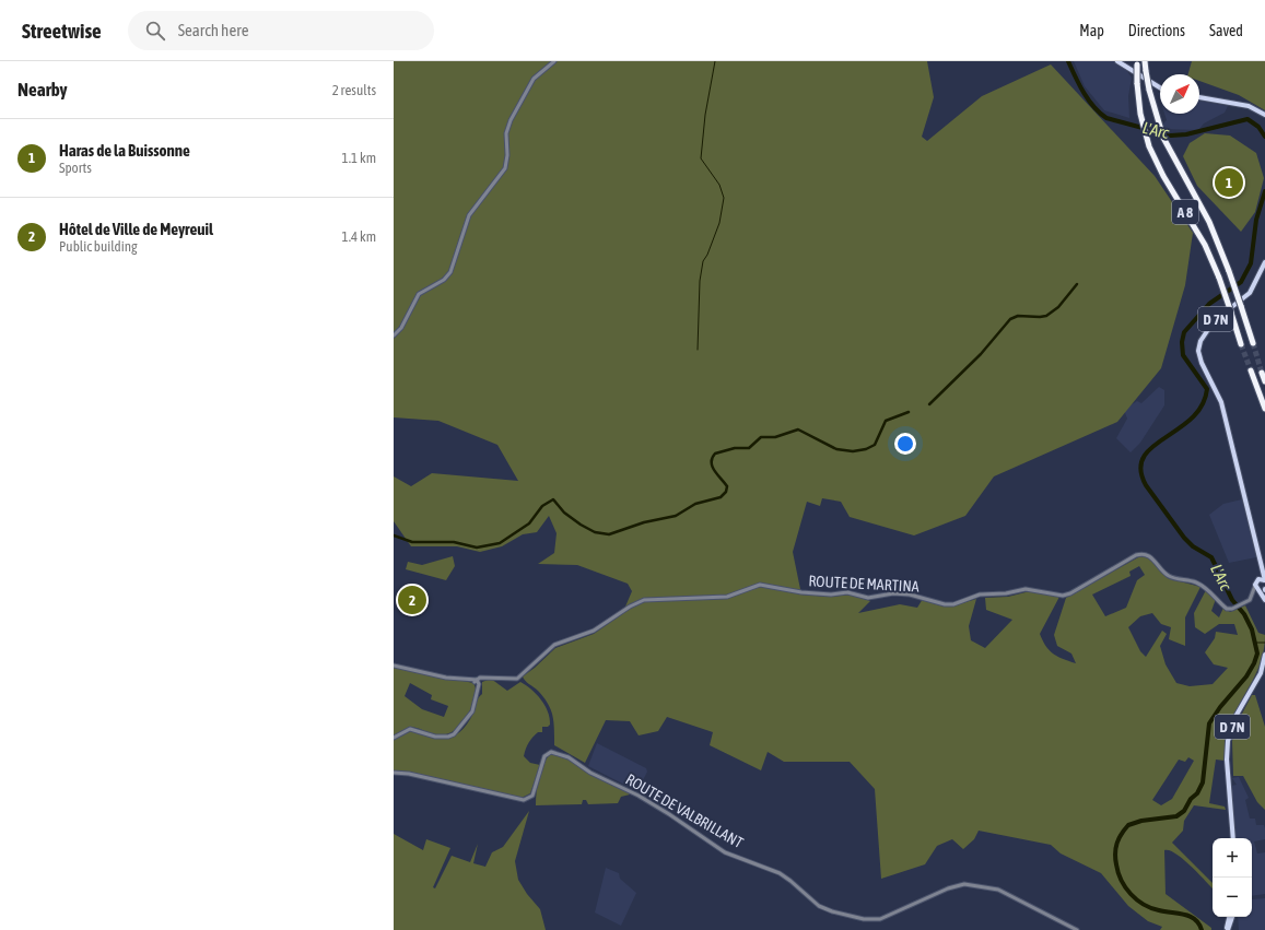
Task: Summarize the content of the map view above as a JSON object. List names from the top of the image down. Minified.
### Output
{"streets":{"highway":["A 8"],"main road":["D 7N"],"street":["ROUTE DE MARTINA","ROUTE DE VALBRILLANT"]},"water":["L'Arc"],"north":"top right","page":{"header":"Streetwise","search":"Search here","nav":["Map","Directions","Saved"],"heading":["Nearby","2 results"],"list":[{"mark":"1","name":"Haras de la Buissonne","note":"Sports","value":"1.1 km"},{"mark":"2","name":"Hôtel de Ville de Meyreuil","note":"Public building","value":"1.4 km"}],"pins":["1","2"],"map_buttons":["+","−"]}}
